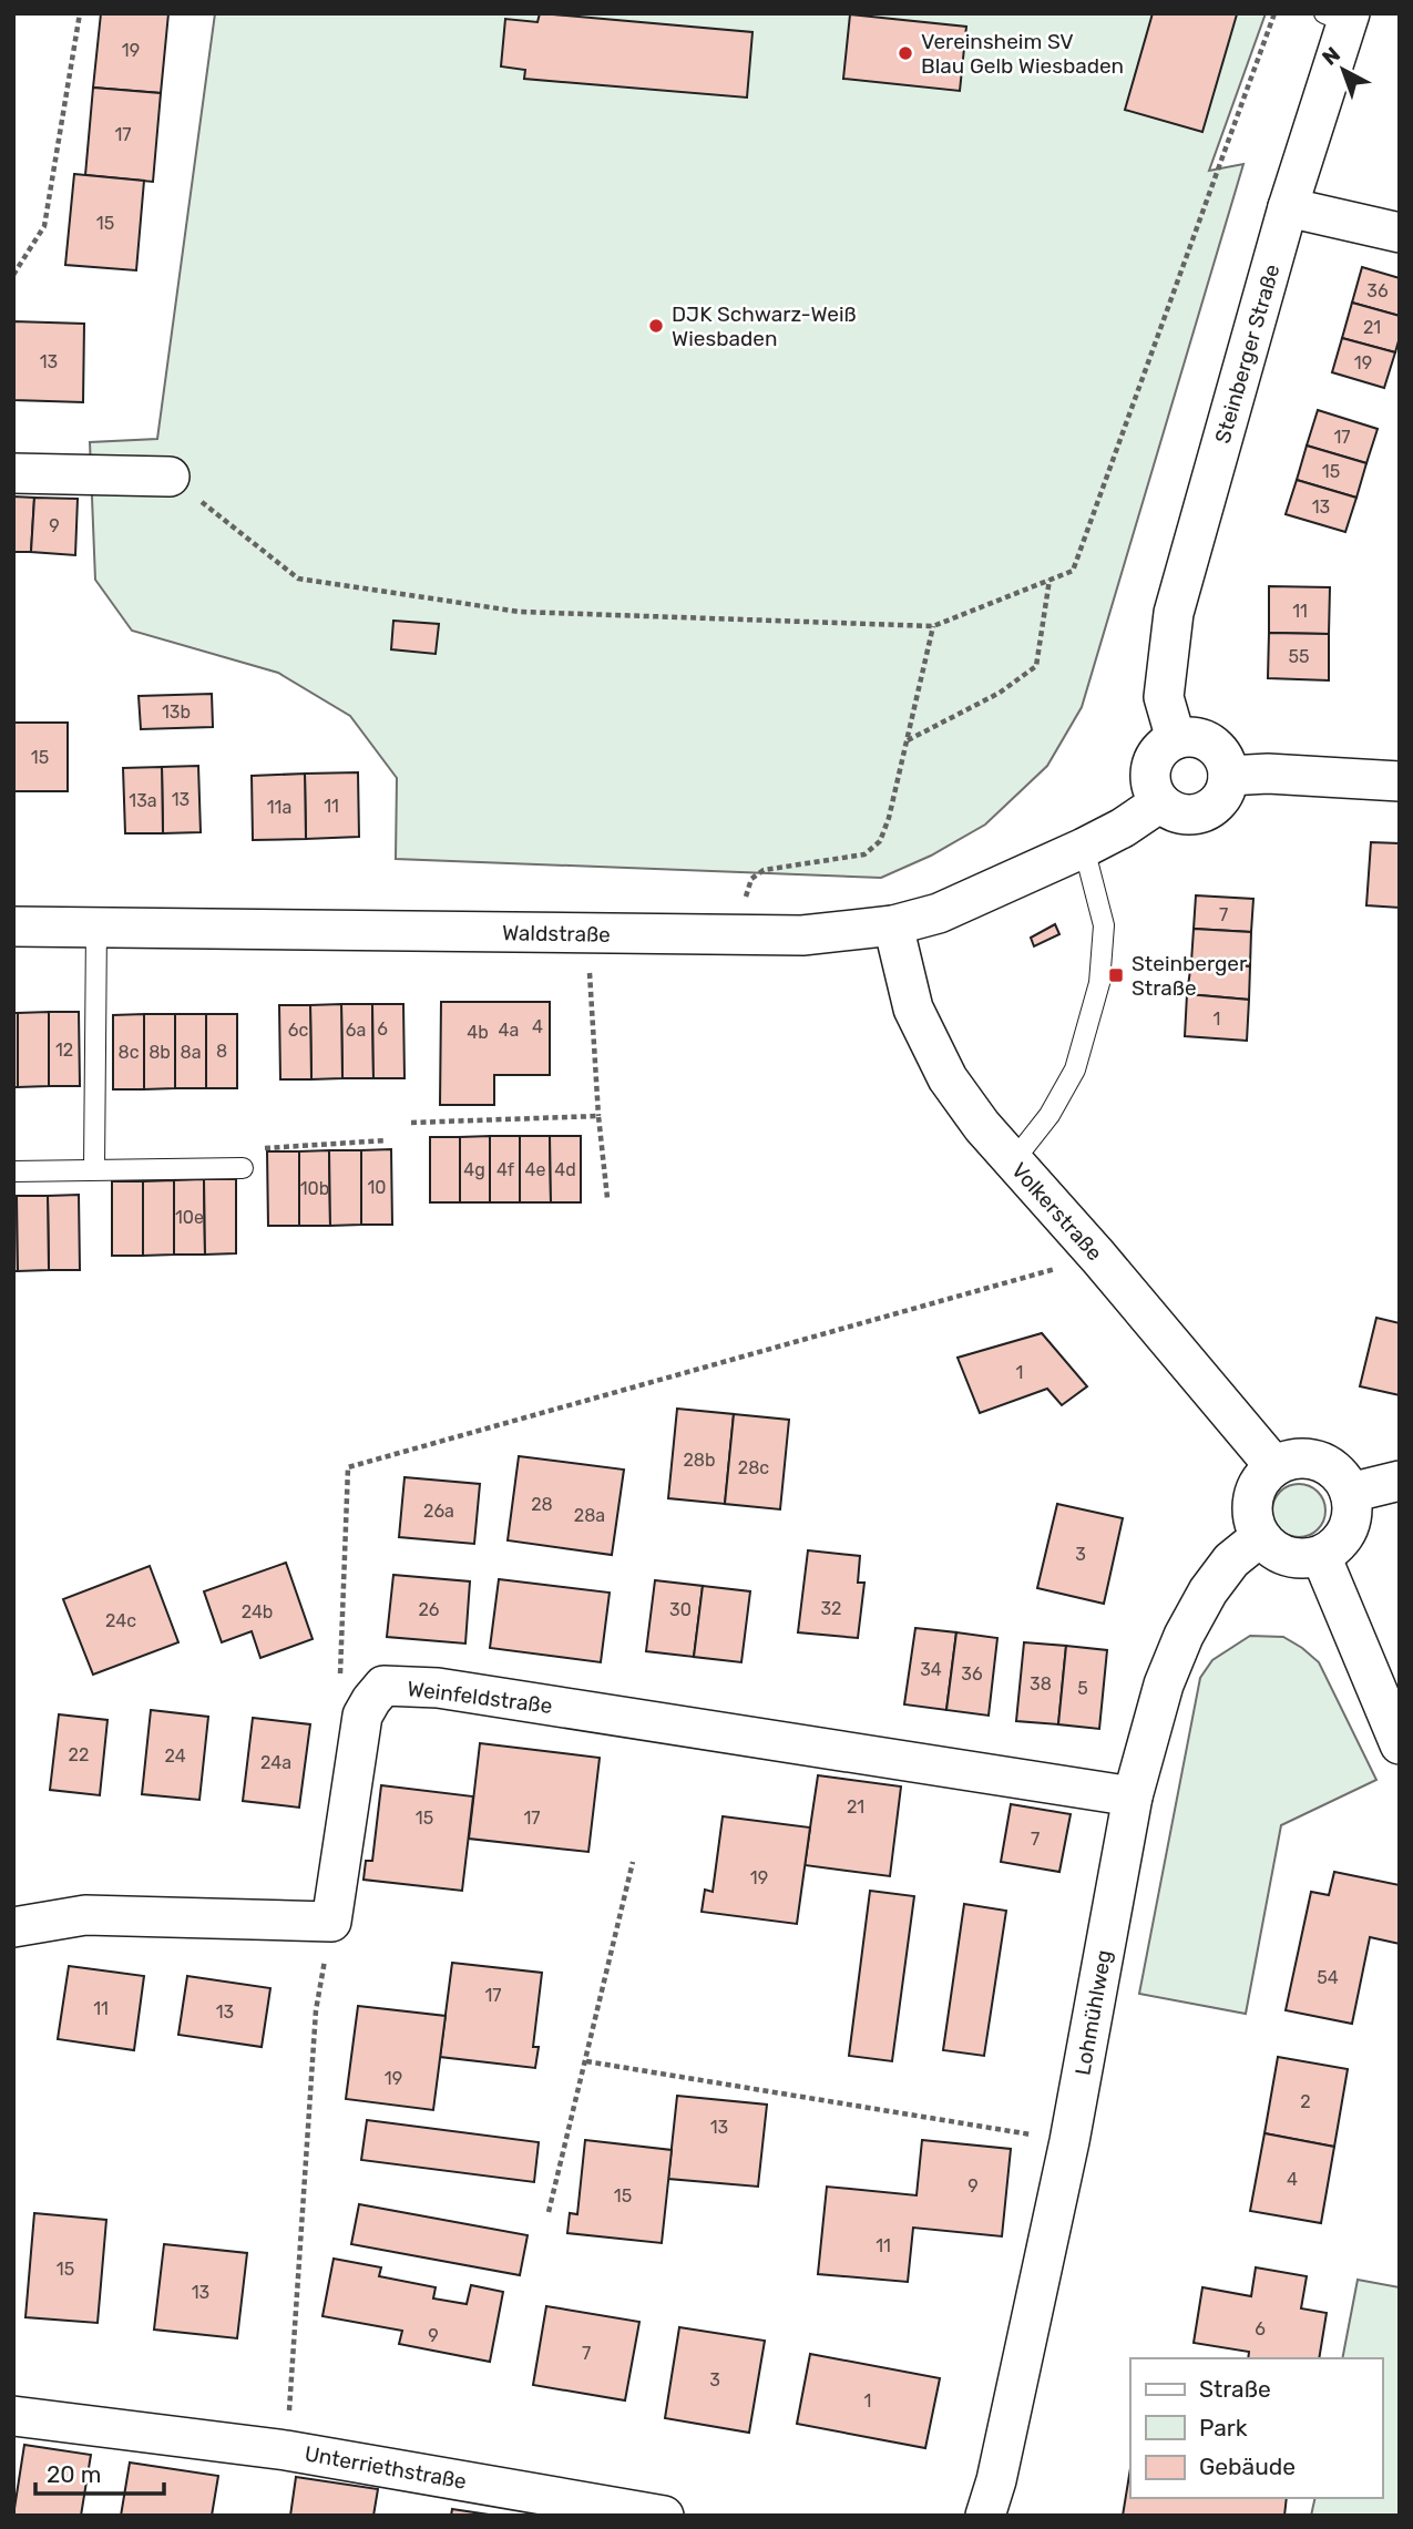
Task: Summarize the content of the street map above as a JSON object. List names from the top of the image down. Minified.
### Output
{"streets":{"street":["Steinberger Straße","Waldstraße","Volkerstraße","Weinfeldstraße","Lohmühlweg","Unterriethstraße"]},"crossings":[["Waldstraße","Volkerstraße"],["Volkerstraße","Lohmühlweg"],["Weinfeldstraße","Lohmühlweg"]],"places":{"other":["Vereinsheim SV Blau Gelb Wiesbaden","DJK Schwarz-Weiß Wiesbaden"],"transit":["Steinberger Straße"]},"house_numbers":["19","17","15","36","21","13","19","17","15","13","9","11","55","13b","15","13","13a","11","11a","7","1","4","6","6c","6a","4a","4b","12","8","8c","8b","8a","4g","4f","4e","4d","10","10b","10e","1","28b","28c","28","26a","28a","3","32","26","30","24b","24c","34","36","38","5","22","24","24a","21","15","17","7","19","54","17","11","13","19","2","13","4","9","15","11","15","13","6","9","7","3","1"],"legend":["Straße","Park","Gebäude"],"scale_bar":"20 m","north":"top left"}
